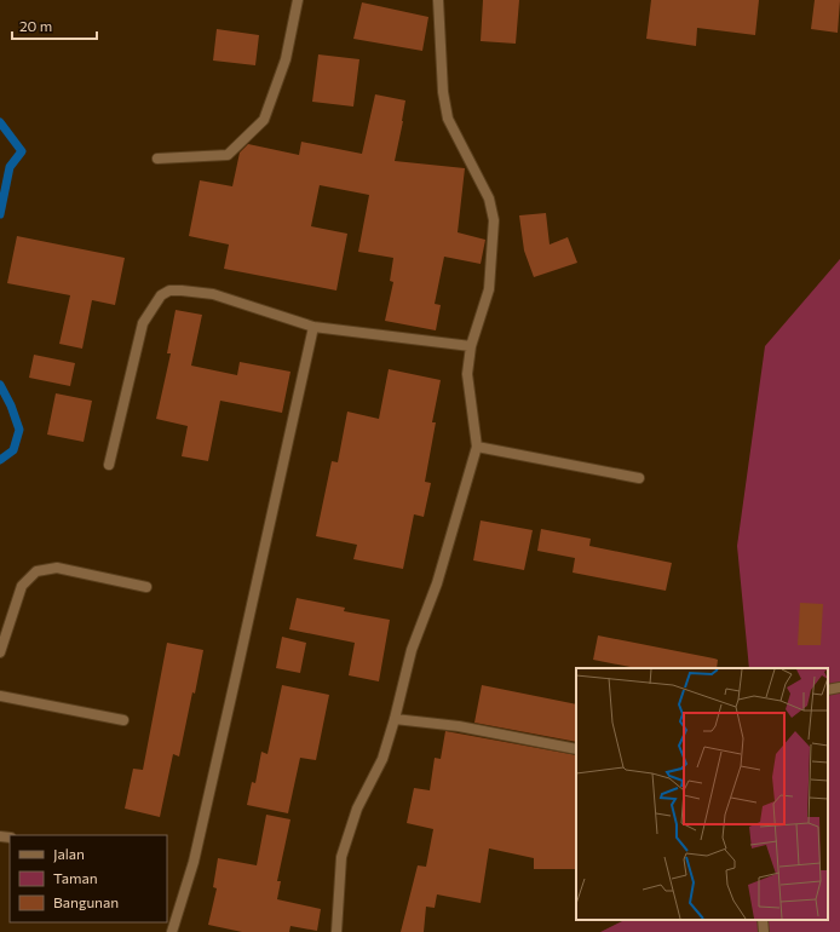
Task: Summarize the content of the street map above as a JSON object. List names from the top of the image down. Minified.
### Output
{"legend":["Jalan","Taman","Bangunan"],"scale_bar":"20 m"}
